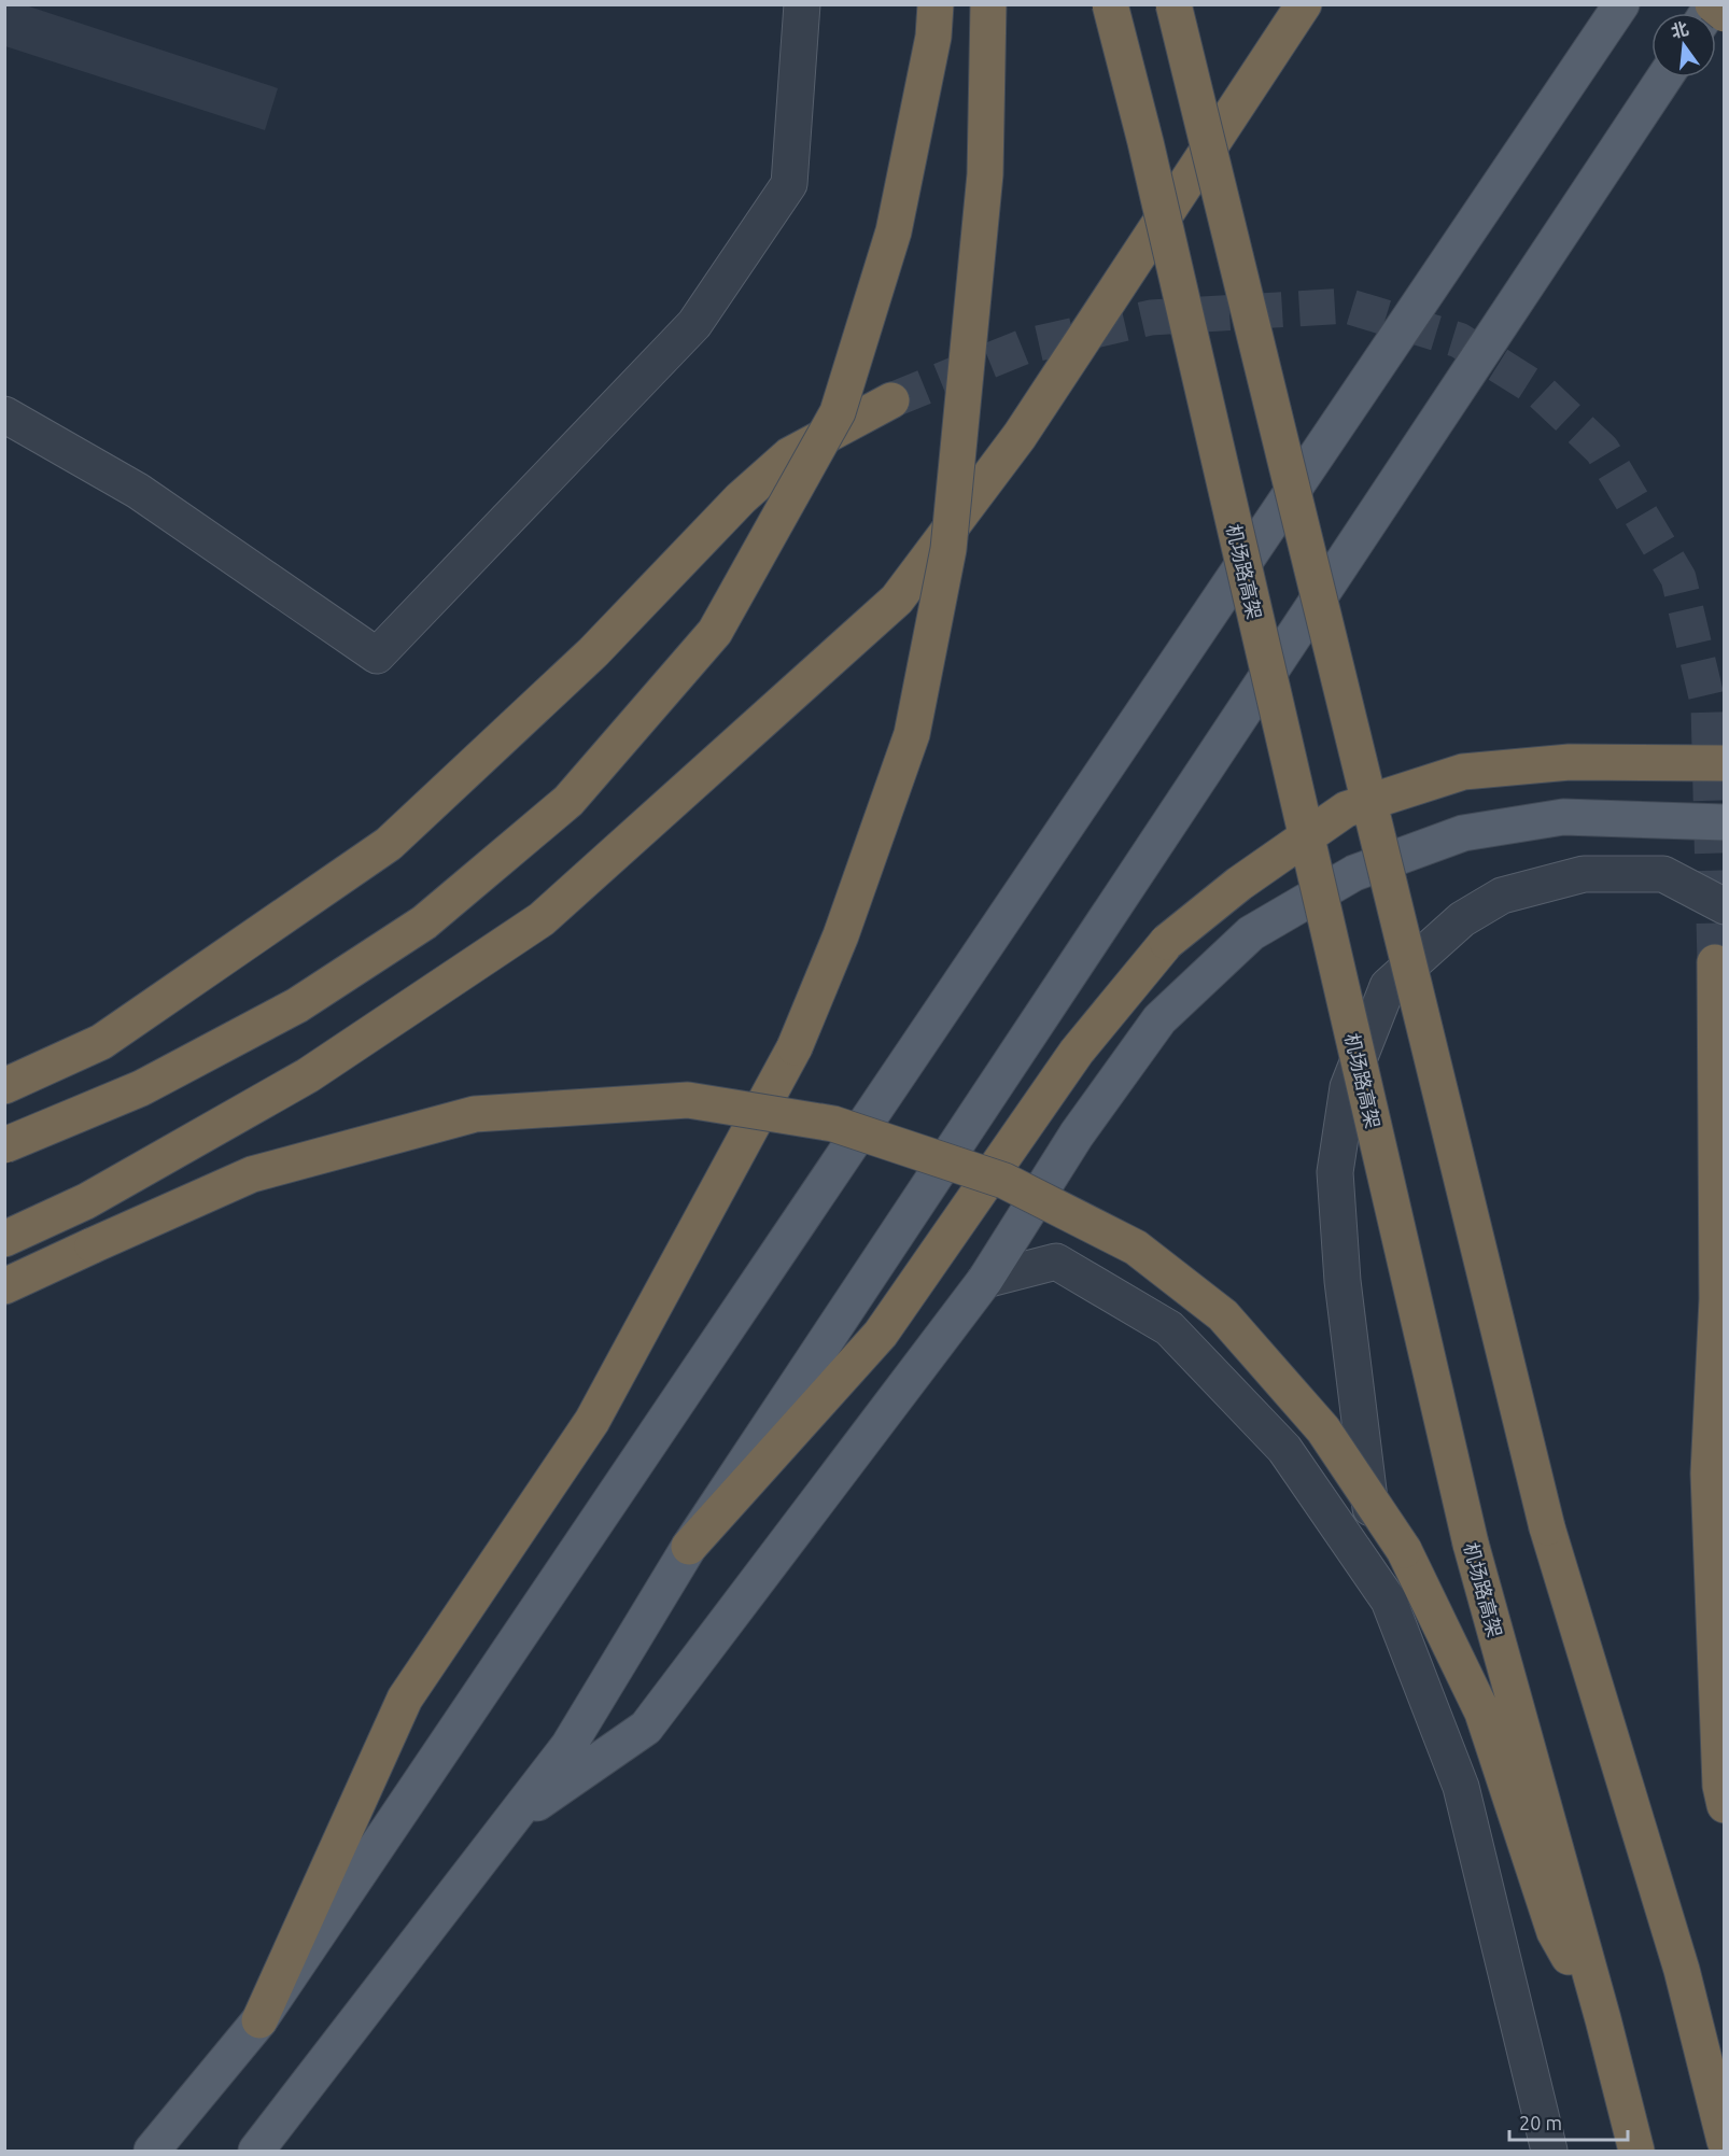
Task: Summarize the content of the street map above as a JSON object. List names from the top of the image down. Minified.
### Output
{"streets":{"highway":["机场路高架"]},"scale_bar":"20 m","north":"top"}
